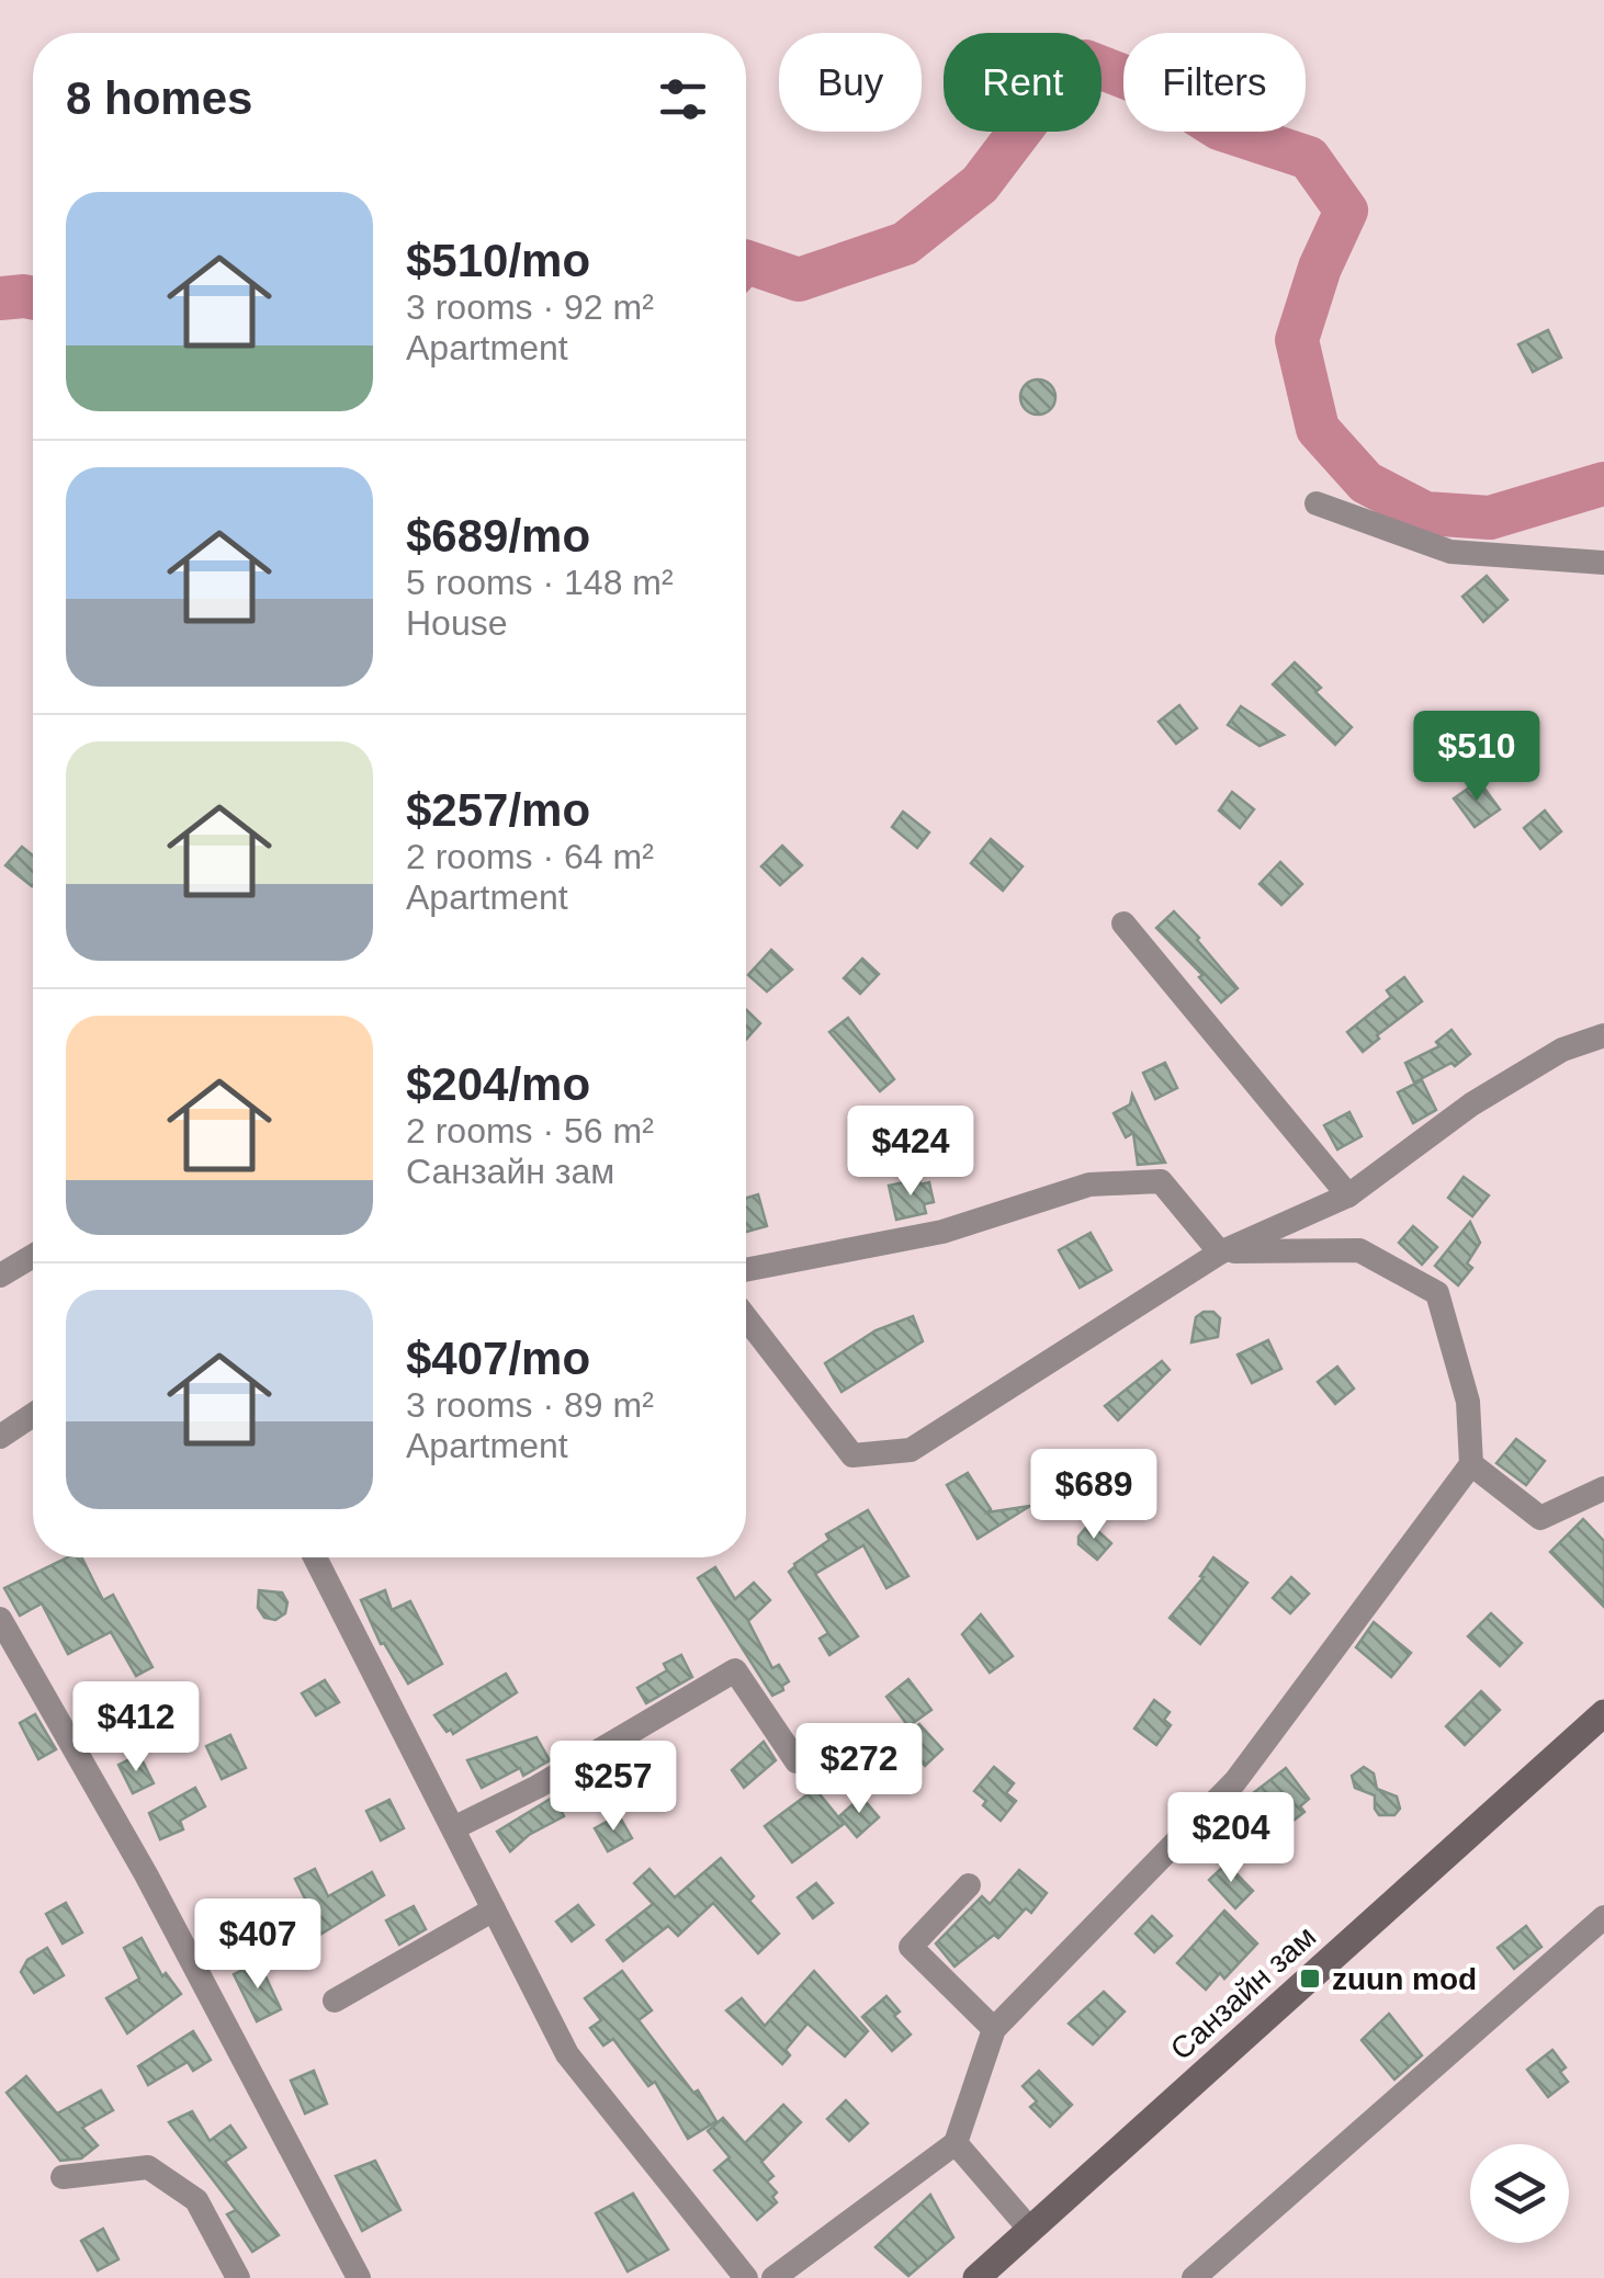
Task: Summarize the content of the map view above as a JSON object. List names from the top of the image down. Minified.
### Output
{"streets":{"main road":["Санзайн зам"]},"places":{"transit":["zuun mod"]},"page":{"chip":["Buy","Rent","Filters"],"heading":"8 homes","list":[{"name":"$510/mo","note":"3 rooms · 92 m² · Apartment"},{"name":"$689/mo","note":"5 rooms · 148 m² · House"},{"name":"$257/mo","note":"2 rooms · 64 m² · Apartment"},{"name":"$204/mo","note":"2 rooms · 56 m² · Санзайн зам"},{"name":"$407/mo","note":"3 rooms · 89 m² · Apartment"}],"price":["$510","$424","$689","$412","$272","$257","$204","$407"]}}
